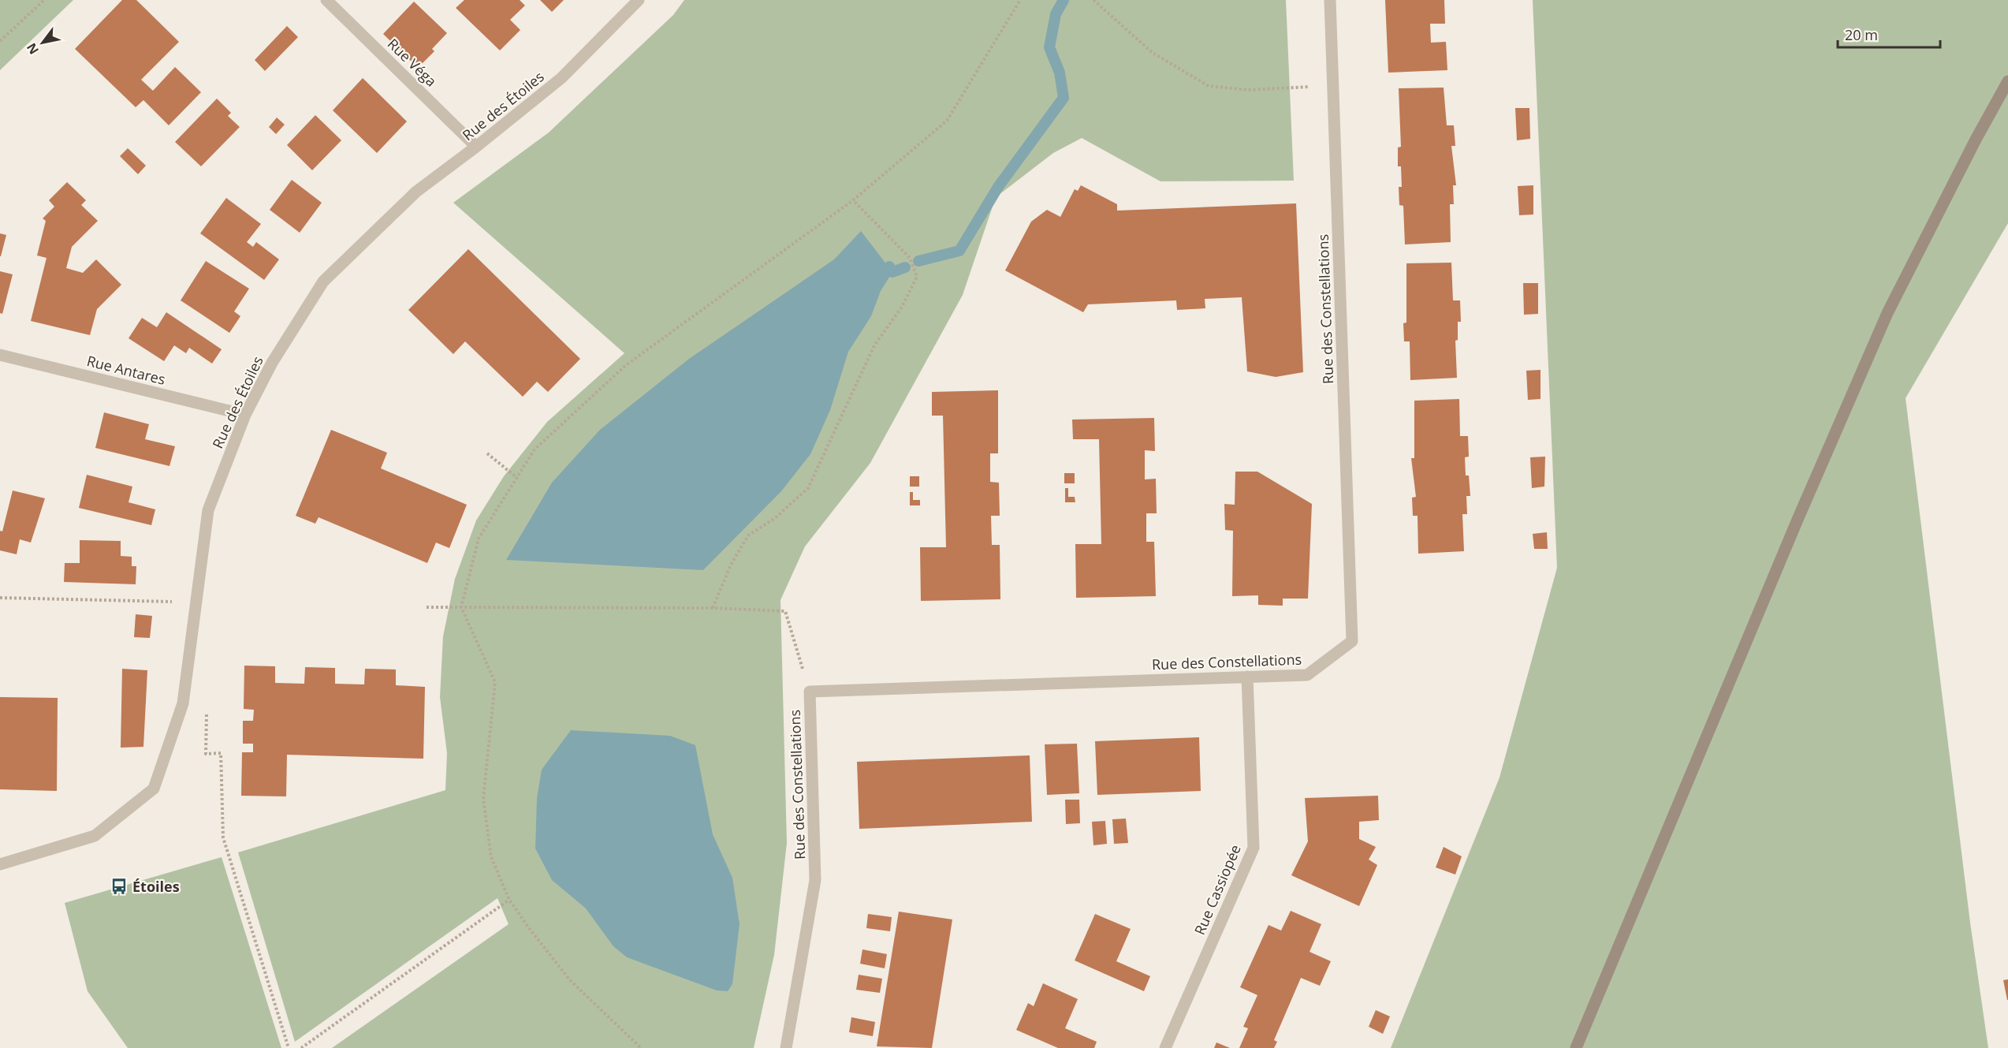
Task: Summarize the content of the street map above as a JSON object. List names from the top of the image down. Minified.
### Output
{"streets":{"street":["Rue Véga","Rue des Étoiles","Rue des Constellations","Rue Antares","Rue Cassiopée"]},"crossings":[["Rue Véga","Rue des Étoiles"],["Rue des Étoiles","Rue Antares"],["Rue des Constellations","Rue Cassiopée"]],"places":{"bus stop":["Étoiles"]},"scale_bar":"20 m","north":"bottom left"}
